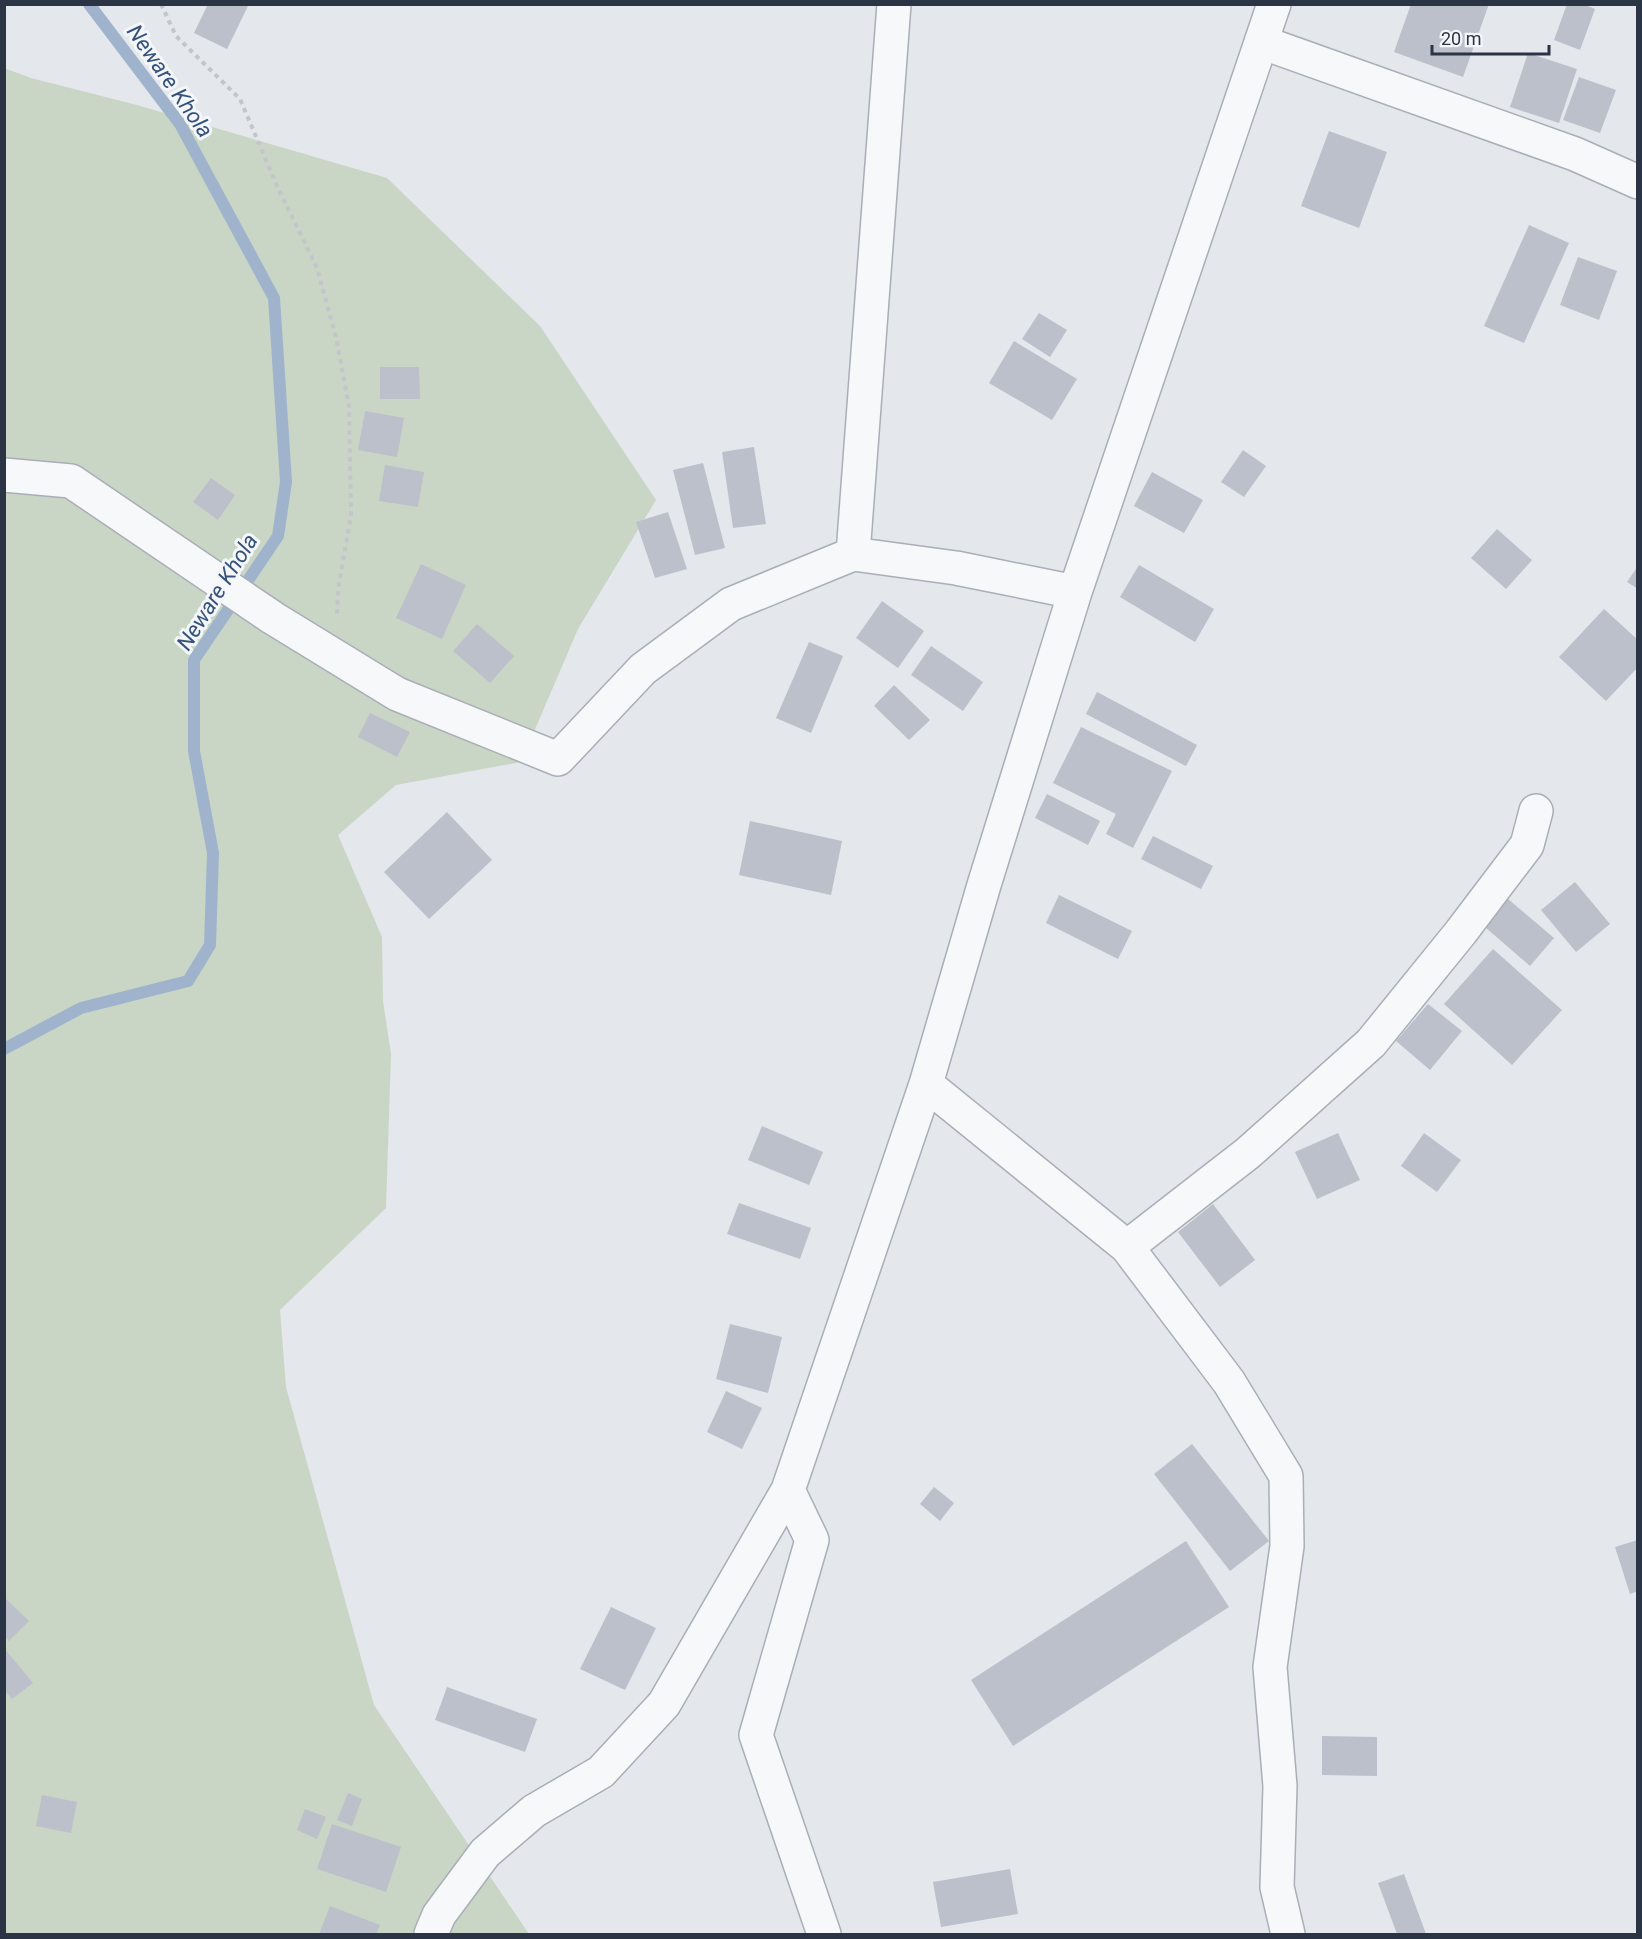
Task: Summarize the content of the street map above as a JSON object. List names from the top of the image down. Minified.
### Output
{"water":["Neware Khola"],"scale_bar":"20 m"}
